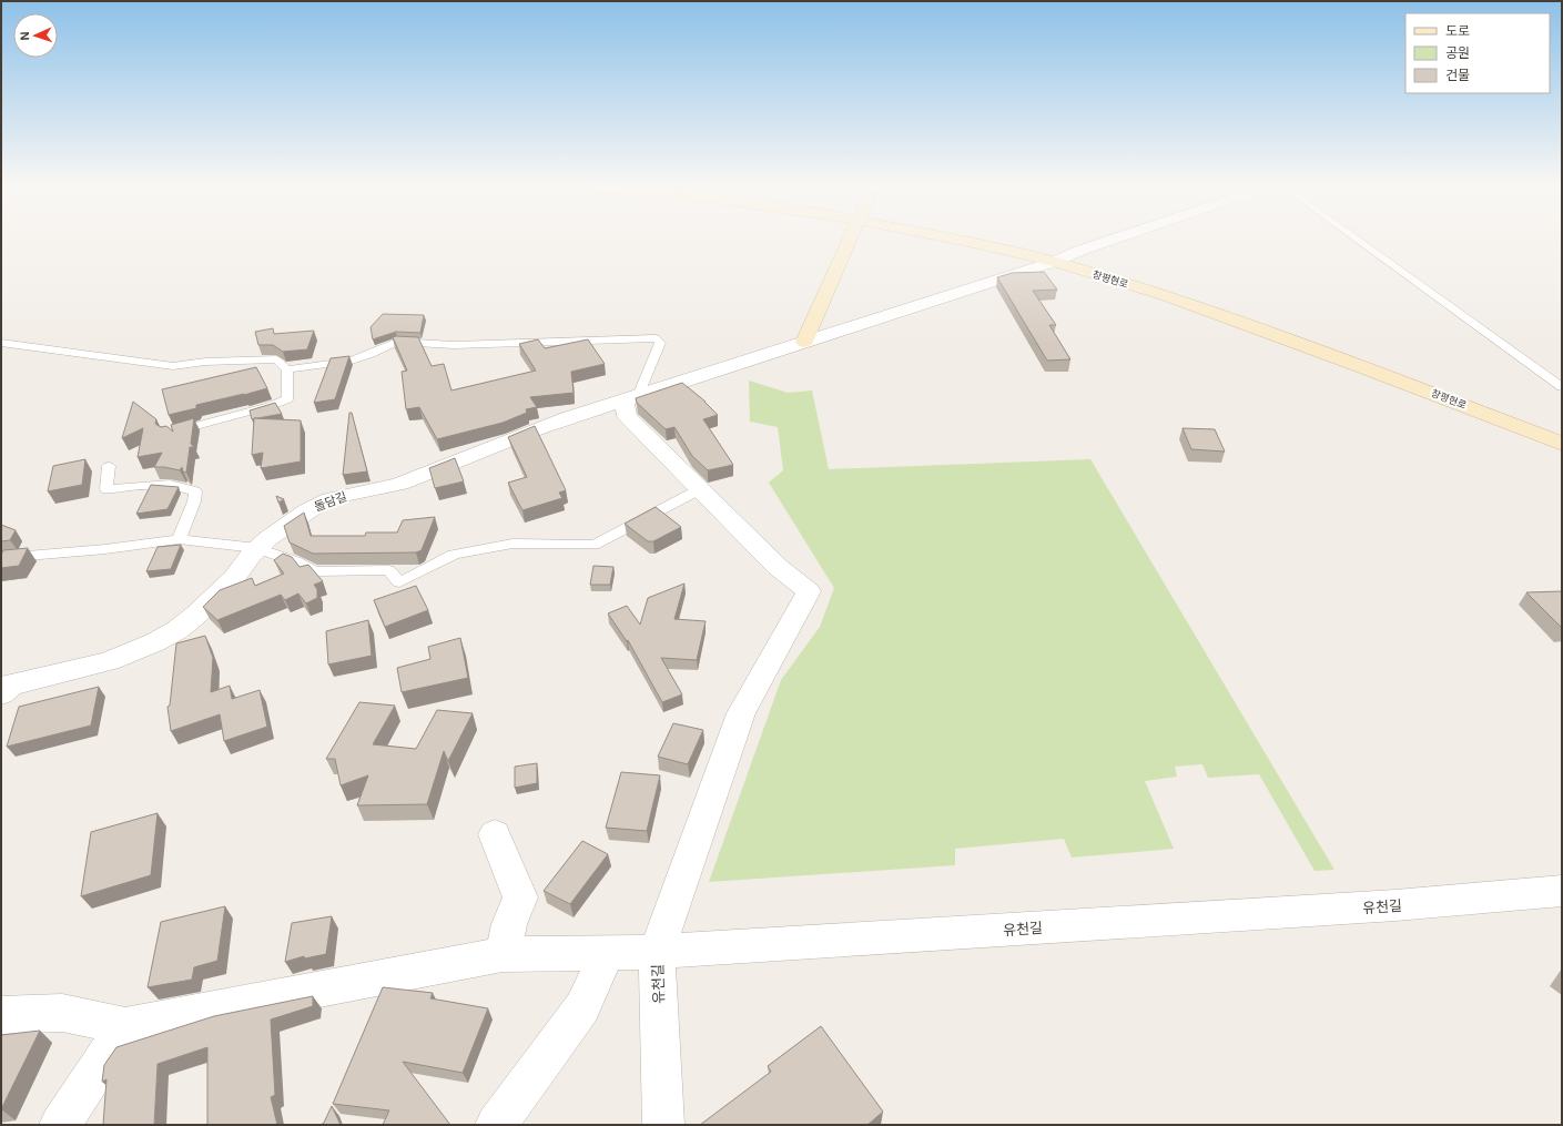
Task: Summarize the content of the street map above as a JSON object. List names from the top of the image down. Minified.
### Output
{"streets":{"main road":["창평현로"],"street":["돌담길","유천길"]},"crossings":[["창평현로","돌담길"]],"legend":["도로","공원","건물"],"north":"left"}
